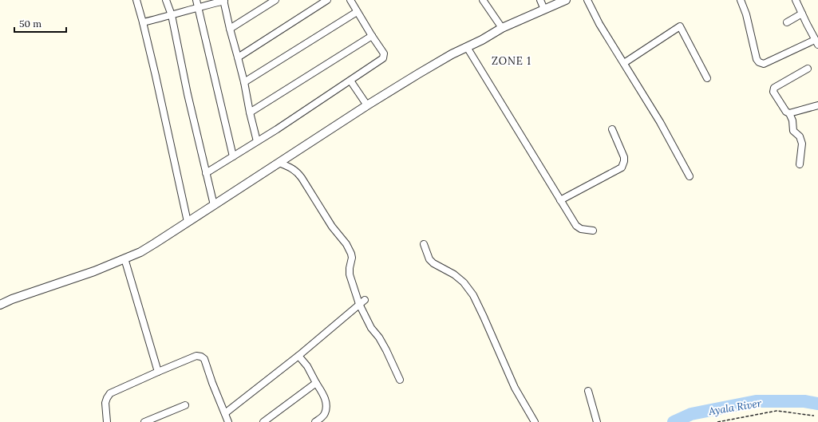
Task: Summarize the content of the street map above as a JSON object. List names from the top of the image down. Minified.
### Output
{"districts":["ZONE 1"],"water":["Ayala River"],"scale_bar":"50 m"}
